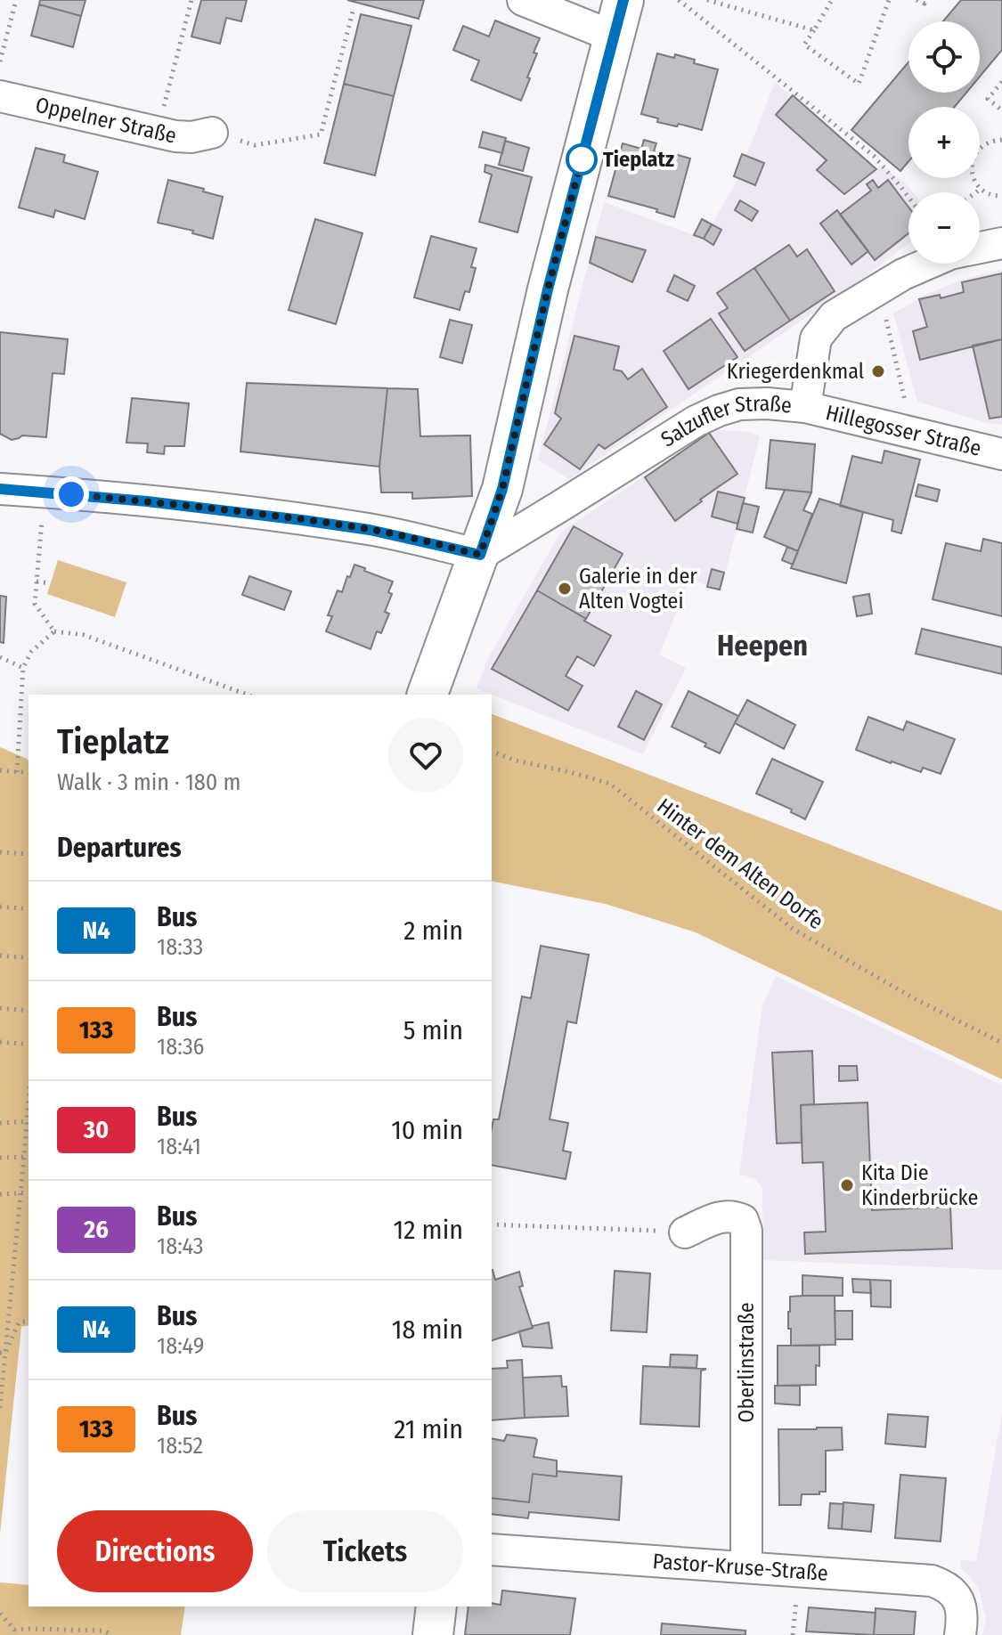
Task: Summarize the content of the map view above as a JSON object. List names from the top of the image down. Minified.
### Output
{"streets":{"street":["Oppelner Straße","Salzufler Straße","Hillegosser Straße","Oberlinstraße","Pastor-Kruse-Straße"],"path":["Hinter dem Alten Dorfe"]},"crossings":[["Salzufler Straße","Hillegosser Straße"],["Oberlinstraße","Pastor-Kruse-Straße"]],"districts":["Heepen"],"places":["Tieplatz","Kriegerdenkmal","Galerie in der Alten Vogtei","Kita Die Kinderbrücke"],"lines":["bus line N4"],"page":{"map_buttons":["+","−"],"heading":[["Tieplatz","Walk · 3 min · 180 m"],"Departures"],"list":[{"mark":"N4","name":"Bus","note":"18:33","value":"2 min"},{"mark":"133","name":"Bus","note":"18:36","value":"5 min"},{"mark":"30","name":"Bus","note":"18:41","value":"10 min"},{"mark":"26","name":"Bus","note":"18:43","value":"12 min"},{"mark":"N4","name":"Bus","note":"18:49","value":"18 min"},{"mark":"133","name":"Bus","note":"18:52","value":"21 min"}],"buttons":["Directions","Tickets"]}}
